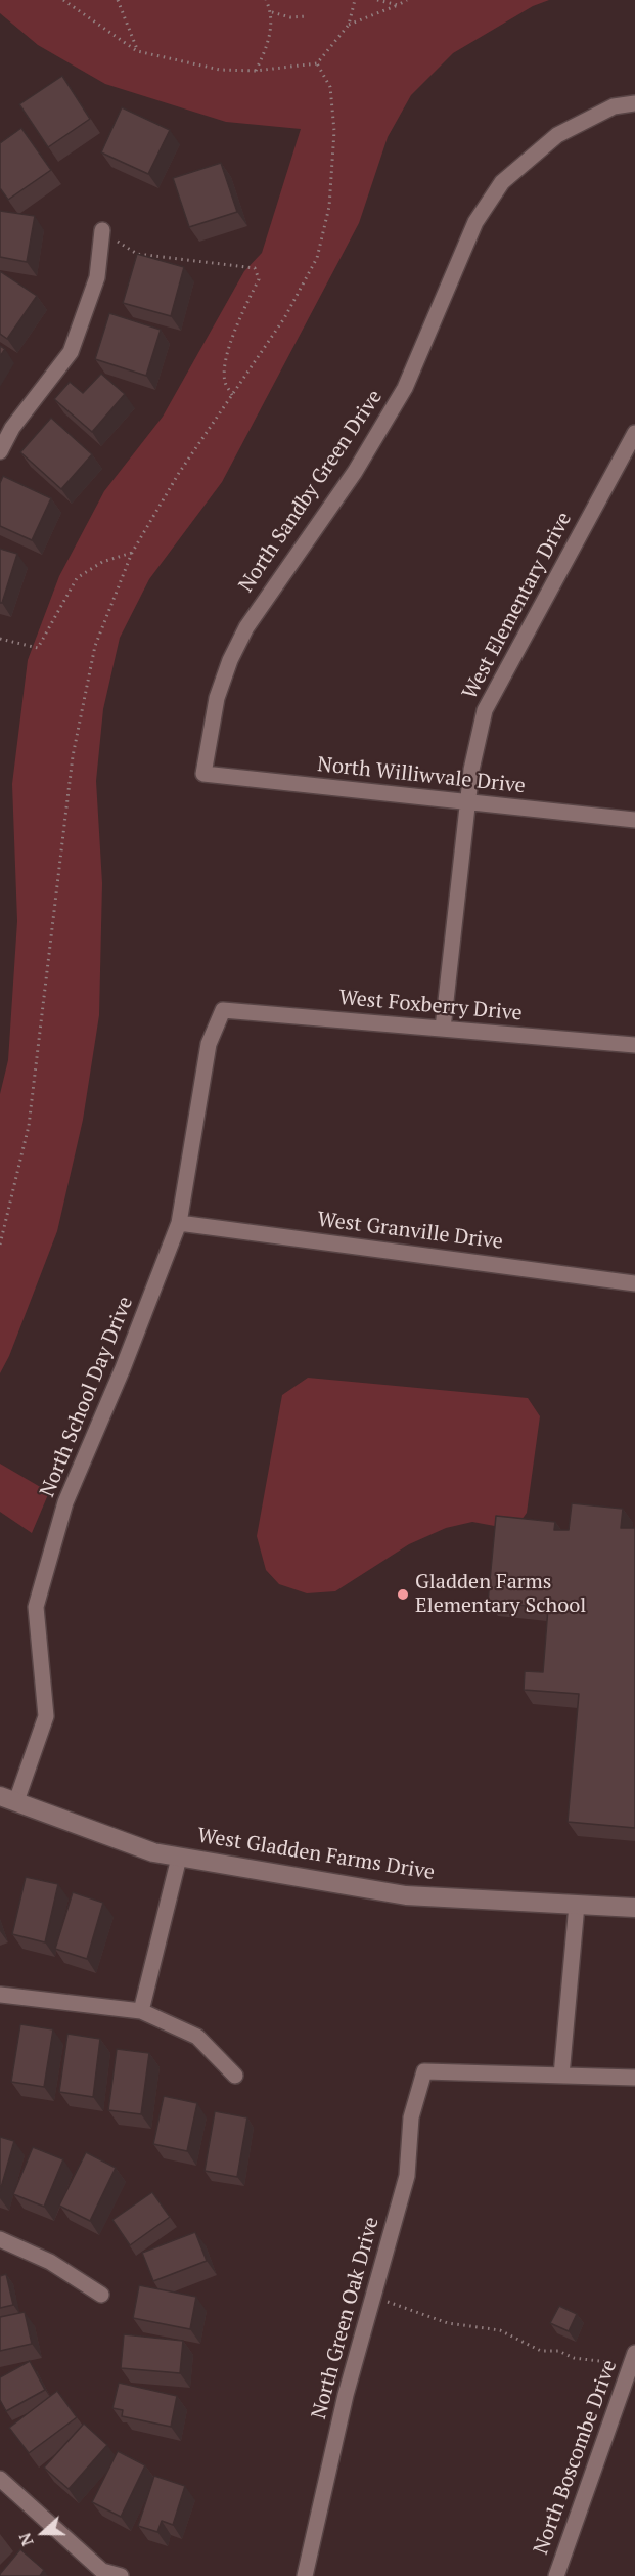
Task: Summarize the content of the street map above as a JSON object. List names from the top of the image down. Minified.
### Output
{"streets":{"street":["North Sandby Green Drive","West Elementary Drive","North Williwvale Drive","West Foxberry Drive","West Granville Drive","North School Day Drive","West Gladden Farms Drive","North Green Oak Drive","North Boscombe Drive"]},"crossings":[["North Sandby Green Drive","North Williwvale Drive"],["West Elementary Drive","North Williwvale Drive"],["West Elementary Drive","West Foxberry Drive"],["West Foxberry Drive","North School Day Drive"],["West Granville Drive","North School Day Drive"],["North School Day Drive","West Gladden Farms Drive"]],"places":["Gladden Farms Elementary School"],"north":"left"}
